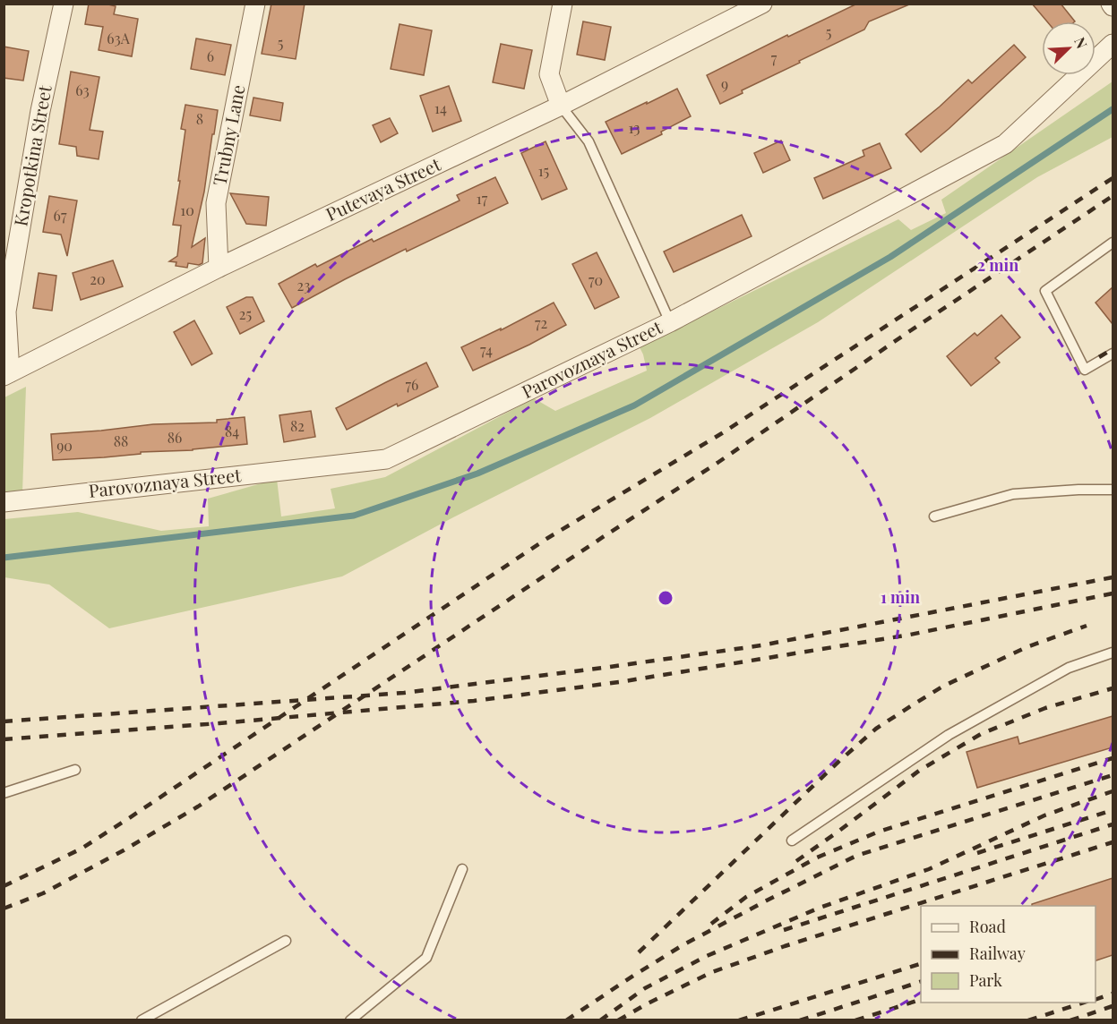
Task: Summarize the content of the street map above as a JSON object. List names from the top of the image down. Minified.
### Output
{"streets":{"street":["Trubny Lane","Kropotkina Street","Putevaya Street","Parovoznaya Street"]},"crossings":[["Trubny Lane","Putevaya Street"],["Kropotkina Street","Putevaya Street"]],"house_numbers":["5","63А","5","6","7","9","63","14","8","13","15","17","10","67","20","70","23","25","72","74","76","82","84","86","88","90"],"legend":["Road","Railway","Park"],"north":"top right","rings":["2 min","1 min"]}
